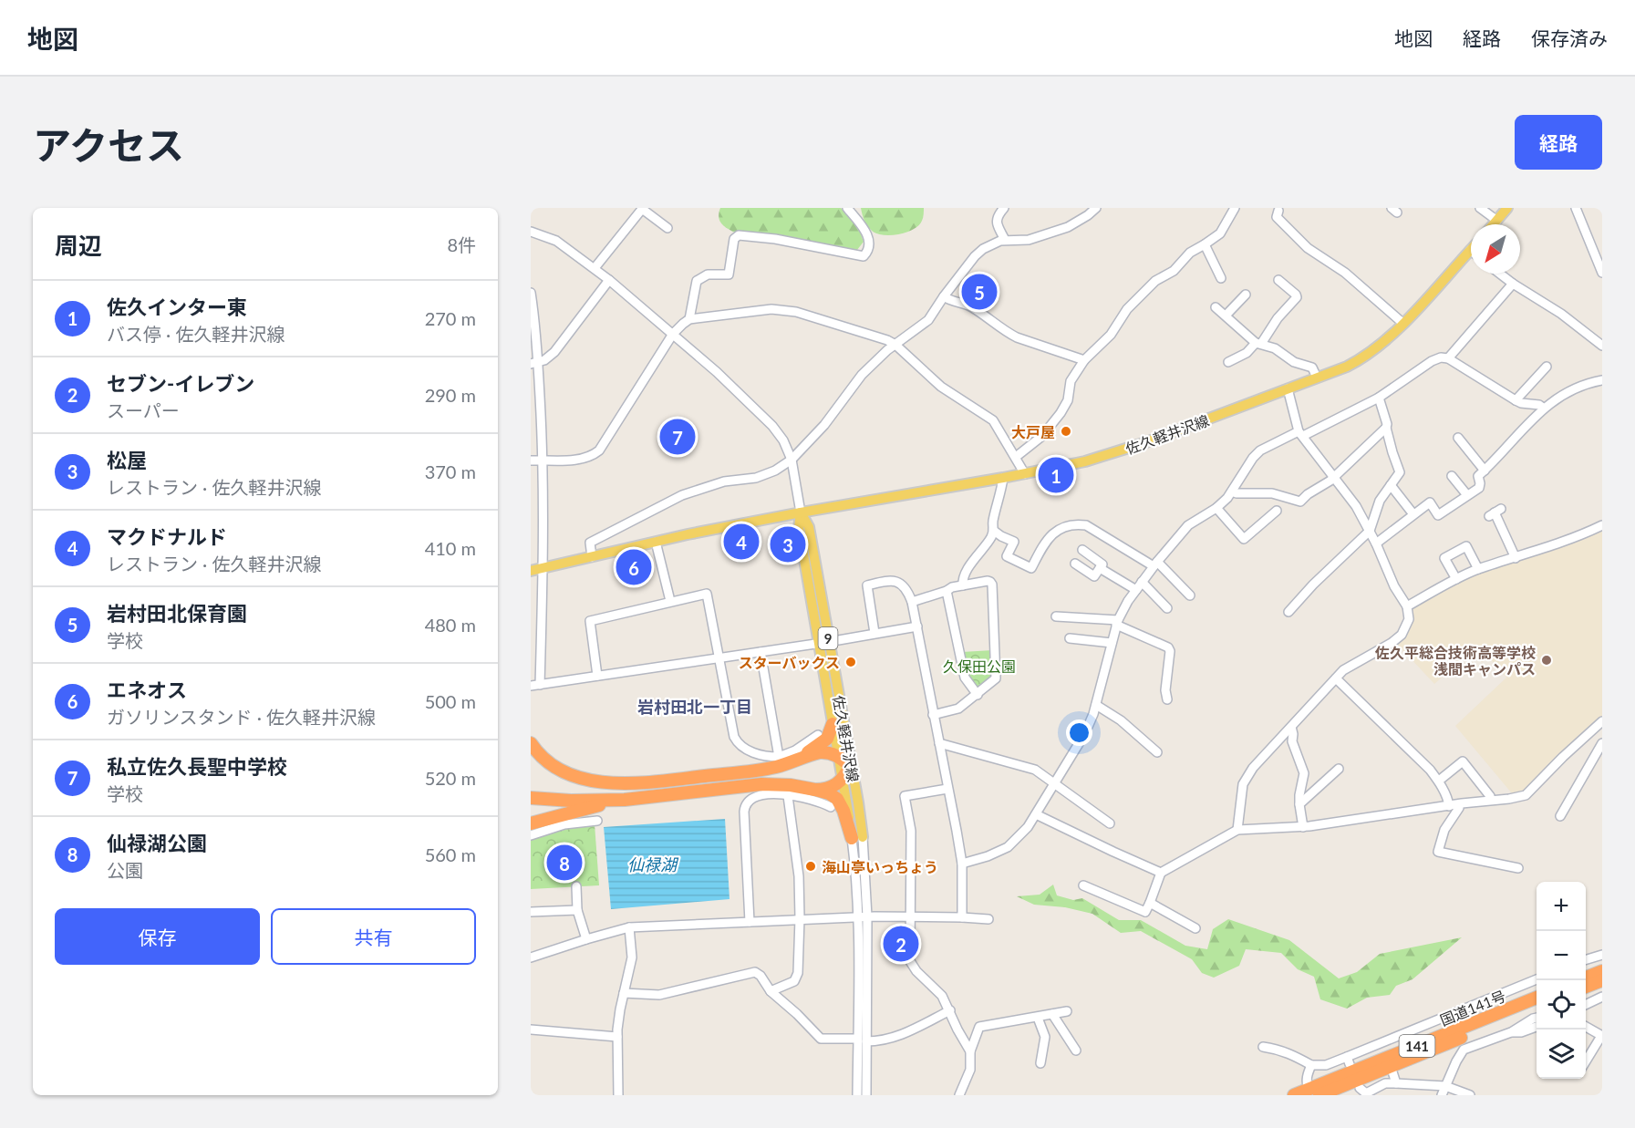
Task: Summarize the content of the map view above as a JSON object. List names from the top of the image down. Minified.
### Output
{"streets":{"highway":["国道141号","141"],"main road":["佐久軽井沢線","9"]},"districts":["岩村田北一丁目"],"water":["仙禄湖"],"parks":["久保田公園"],"places":["大戸屋","佐久平総合技術高等学校 浅間キャンパス","スターバックス","海山亭いっちょう"],"north":"bottom left","page":{"header":"地図","nav":["地図","経路","保存済み"],"title":"アクセス","buttons":["経路",["保存","共有"]],"heading":["周辺","8件"],"pins":["5","7","1","4","3","6","8","2"],"list":[{"mark":"1","name":"佐久インター東","note":"バス停 · 佐久軽井沢線","value":"270 m"},{"mark":"2","name":"セブン-イレブン","note":"スーパー","value":"290 m"},{"mark":"3","name":"松屋","note":"レストラン · 佐久軽井沢線","value":"370 m"},{"mark":"4","name":"マクドナルド","note":"レストラン · 佐久軽井沢線","value":"410 m"},{"mark":"5","name":"岩村田北保育園","note":"学校","value":"480 m"},{"mark":"6","name":"エネオス","note":"ガソリンスタンド · 佐久軽井沢線","value":"500 m"},{"mark":"7","name":"私立佐久長聖中学校","note":"学校","value":"520 m"},{"mark":"8","name":"仙禄湖公園","note":"公園","value":"560 m"}],"map_buttons":["+","−"]}}
